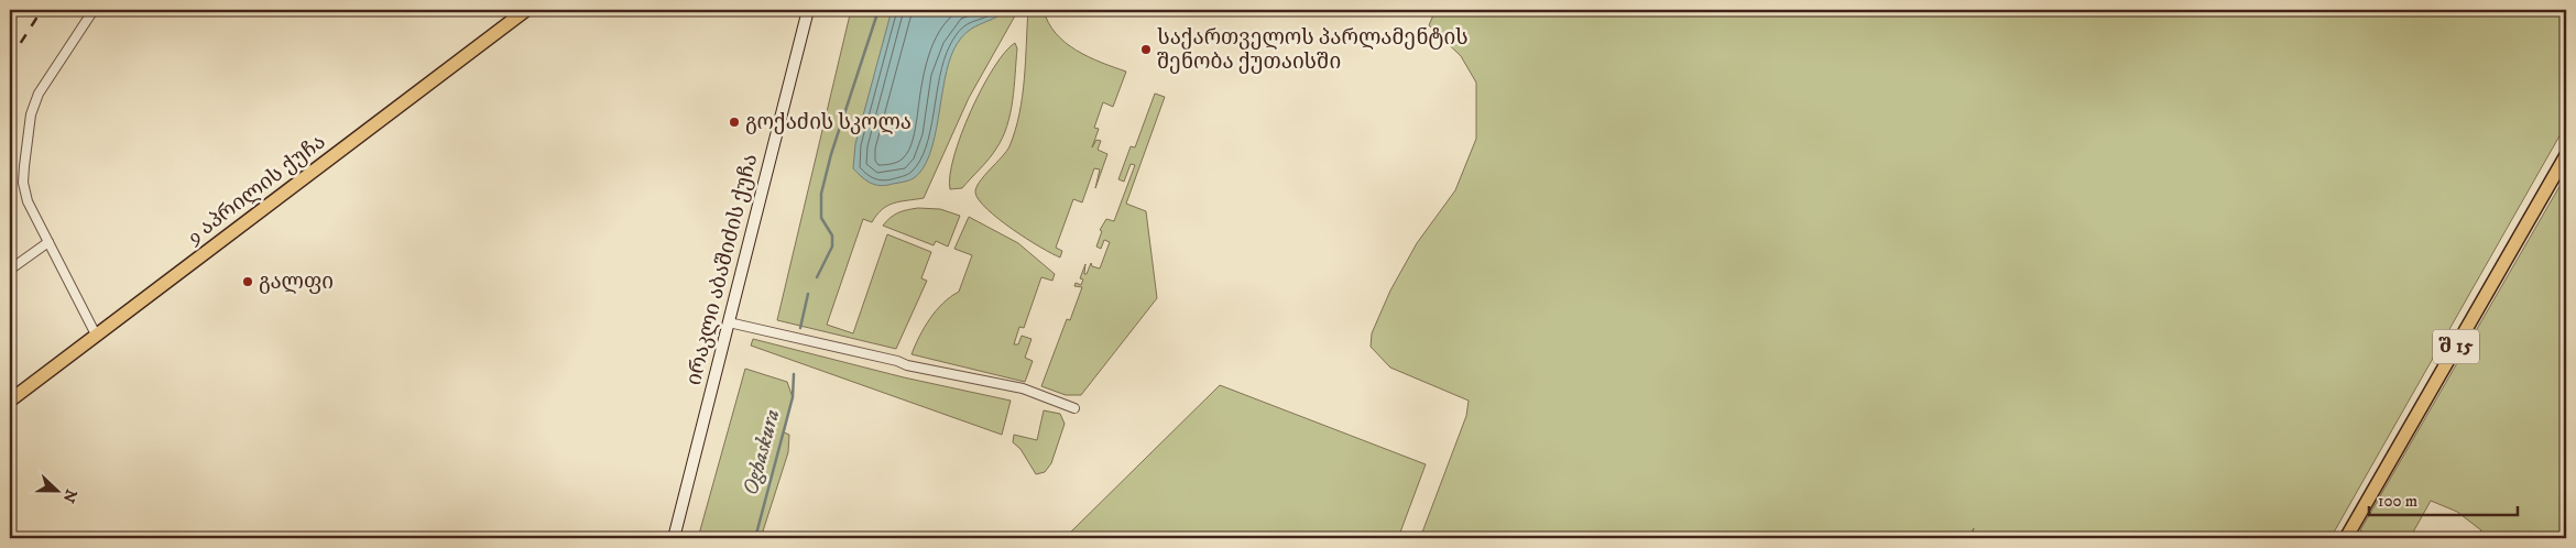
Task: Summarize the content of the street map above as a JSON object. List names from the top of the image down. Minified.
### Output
{"streets":{"main road":["9 აპრილის ქუჩა","ირაკლი აბაშიძის ქუჩა","შ 15"]},"water":["Oghaskura"],"places":["საქართველოს პარლამენტის შენობა ქუთაისში","გოქაძის სკოლა","გალფი"],"scale_bar":"100 m","north":"right"}
